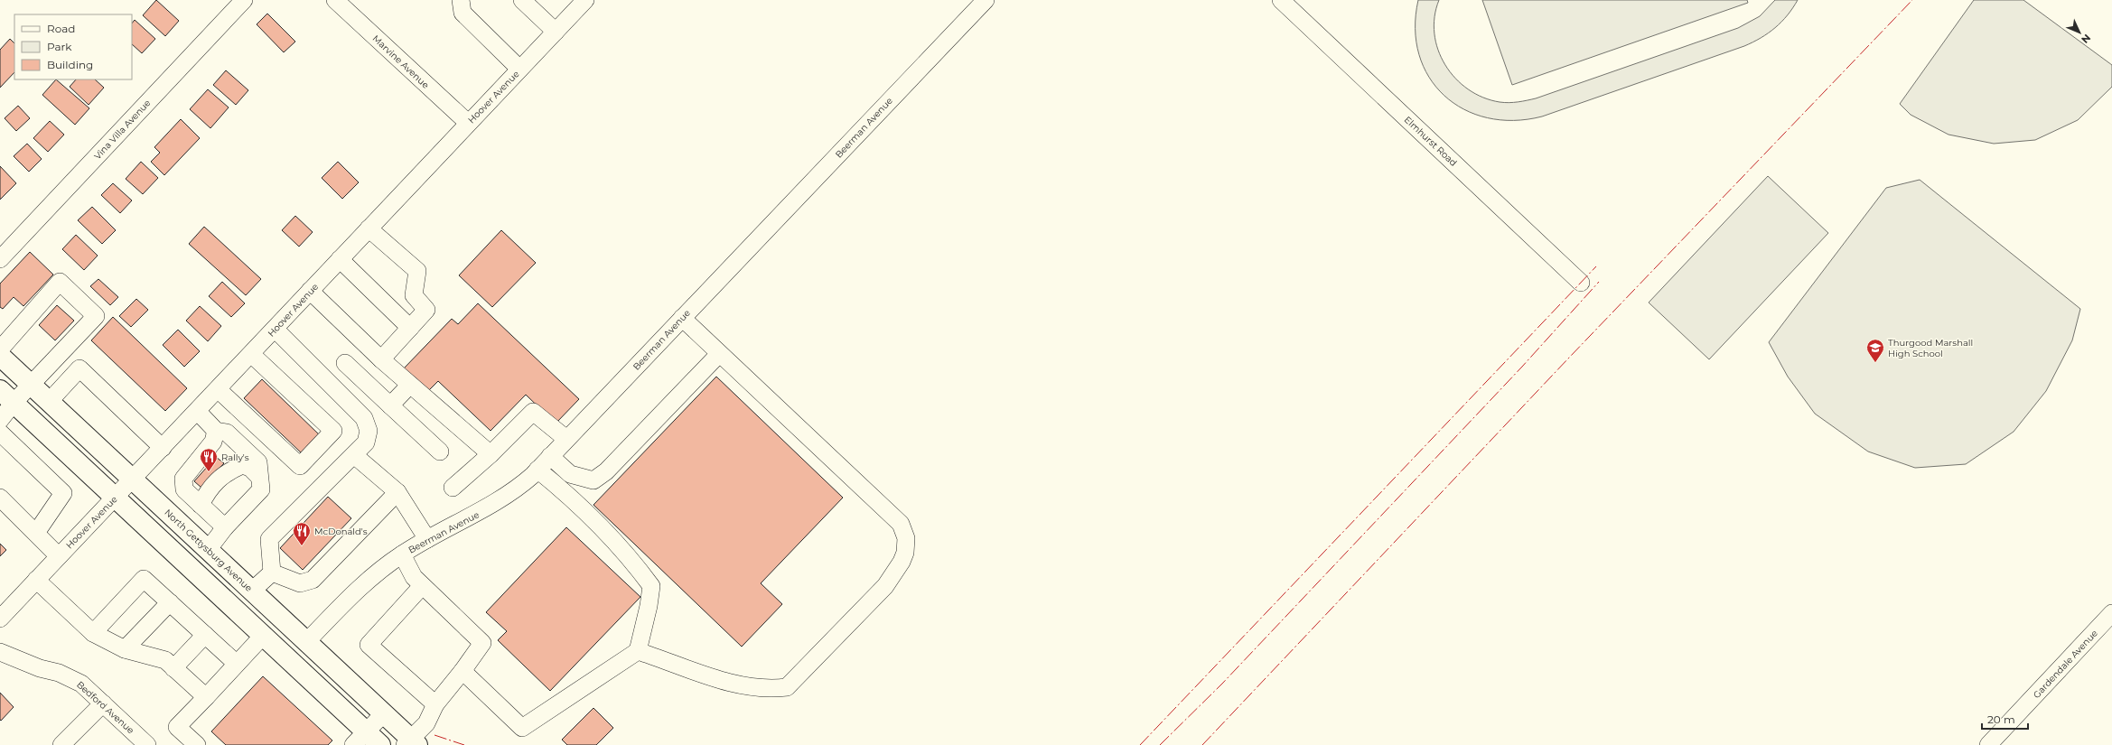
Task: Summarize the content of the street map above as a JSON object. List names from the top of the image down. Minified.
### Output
{"streets":{"main road":["North Gettysburg Avenue"],"street":["Marvine Avenue","Hoover Avenue","Beerman Avenue","Vina Villa Avenue","Elmhurst Road","Gardendale Avenue","Bedford Avenue"]},"crossings":[["Marvine Avenue","Hoover Avenue"],["Hoover Avenue","North Gettysburg Avenue"],["Beerman Avenue","North Gettysburg Avenue"]],"places":{"school or university":["Thurgood Marshall High School"],"restaurant":["Rally's","McDonald's"]},"legend":["Road","Park","Building"],"scale_bar":"20 m","north":"bottom right"}
